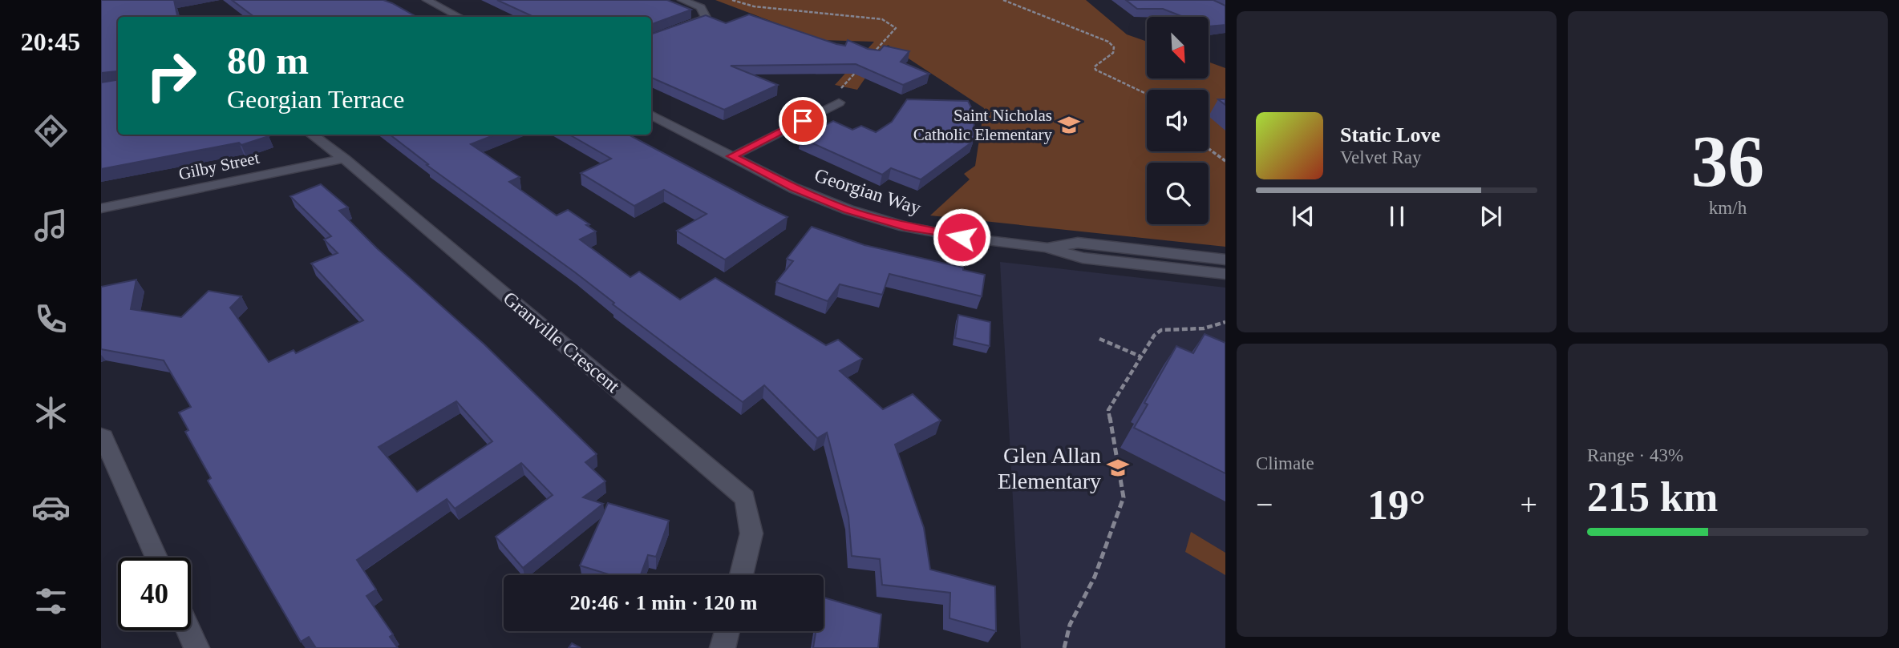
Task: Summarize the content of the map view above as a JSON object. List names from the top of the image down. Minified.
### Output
{"streets":{"street":["Gilby Street","Georgian Way","Granville Crescent"]},"crossings":[["Gilby Street","Granville Crescent"]],"places":{"school or university":["Saint Nicholas Catholic Elementary","Glen Allan Elementary"]},"north":"bottom right","page":{"tabs":"20:45","tile":[["36","km/h"],"Climate",["Range · 43%","215 km"]],"turn":["80 m","Georgian Terrace"],"song":["Static Love","Velvet Ray"],"heat":["−","19°","+"],"limit":"40","trip":"20:46 · 1 min · 120 m"}}
